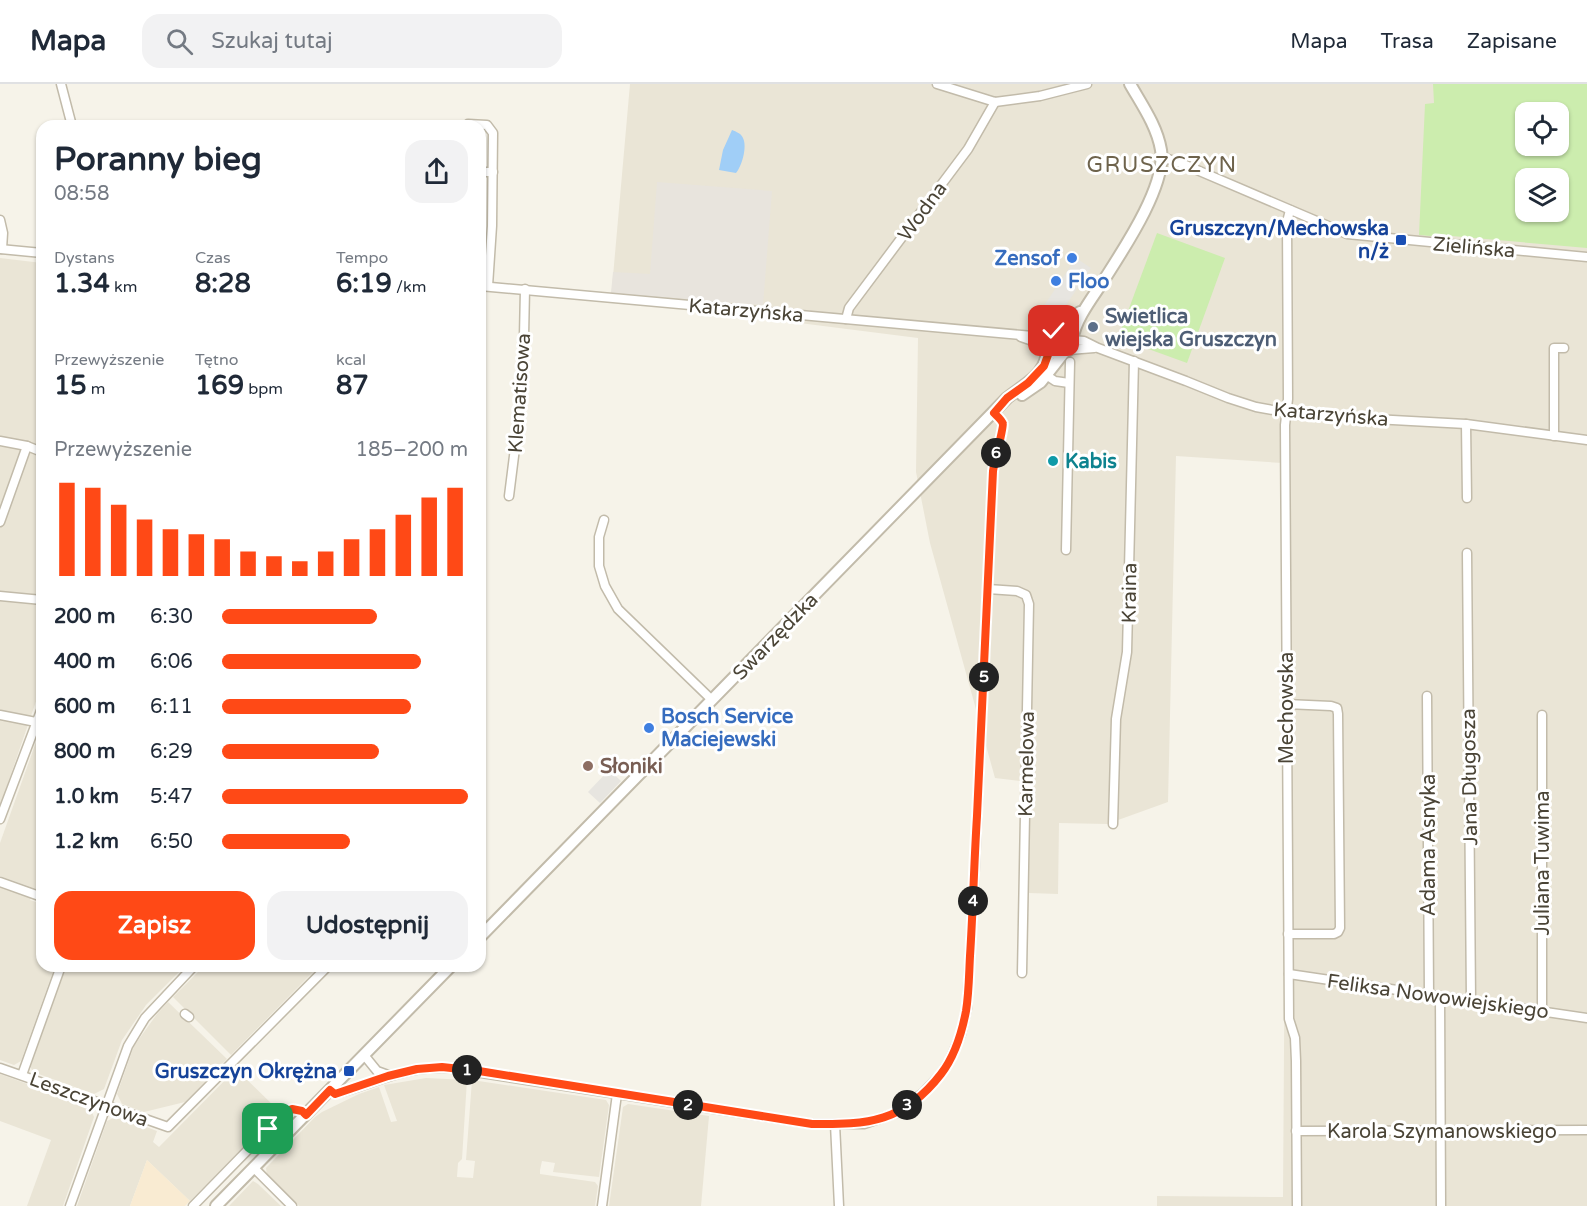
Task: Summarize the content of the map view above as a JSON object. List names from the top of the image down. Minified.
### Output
{"streets":{"street":["Wodna","Zielińska","Katarzyńska","Klematisowa","Kraina","Swarzędzka","Mechowska","Karmelowa","Jana Długosza","Adama Asnyka","Juliana Tuwima","Feliksa Nowowiejskiego","Leszczynowa","Karola Szymanowskiego"]},"crossings":[["Wodna","Katarzyńska"],["Zielińska","Swarzędzka"],["Zielińska","Mechowska"],["Katarzyńska","Klematisowa"],["Katarzyńska","Kraina"],["Katarzyńska","Swarzędzka"],["Katarzyńska","Mechowska"],["Mechowska","Feliksa Nowowiejskiego"],["Mechowska","Karola Szymanowskiego"],["Jana Długosza","Feliksa Nowowiejskiego"],["Adama Asnyka","Feliksa Nowowiejskiego"],["Juliana Tuwima","Feliksa Nowowiejskiego"]],"districts":["GRUSZCZYN"],"places":{"transit":["Gruszczyn/Mechowska n/ż","Gruszczyn Okrężna"],"other":["Zensof","Floo","Swietlica wiejska Gruszczyn","Kabis","Bosch Service Maciejewski","Słoniki"]},"page":{"header":"Mapa","search":"Szukaj tutaj","nav":["Mapa","Trasa","Zapisane"],"heading":["Poranny bieg","08:58"],"stats":[["Dystans","1.34 km"],["Czas","8:28"],["Tempo","6:19 /km"],["Przewyższenie","15 m"],["Tętno","169 bpm"],["kcal","87"]],"chart":["Przewyższenie","185–200 m"],"pins":["6","5","4","1","2","3"],"list":[{"name":"200 m","note":"6:30"},{"name":"400 m","note":"6:06"},{"name":"600 m","note":"6:11"},{"name":"800 m","note":"6:29"},{"name":"1.0 km","note":"5:47"},{"name":"1.2 km","note":"6:50"}],"buttons":["Zapisz","Udostępnij"]}}
